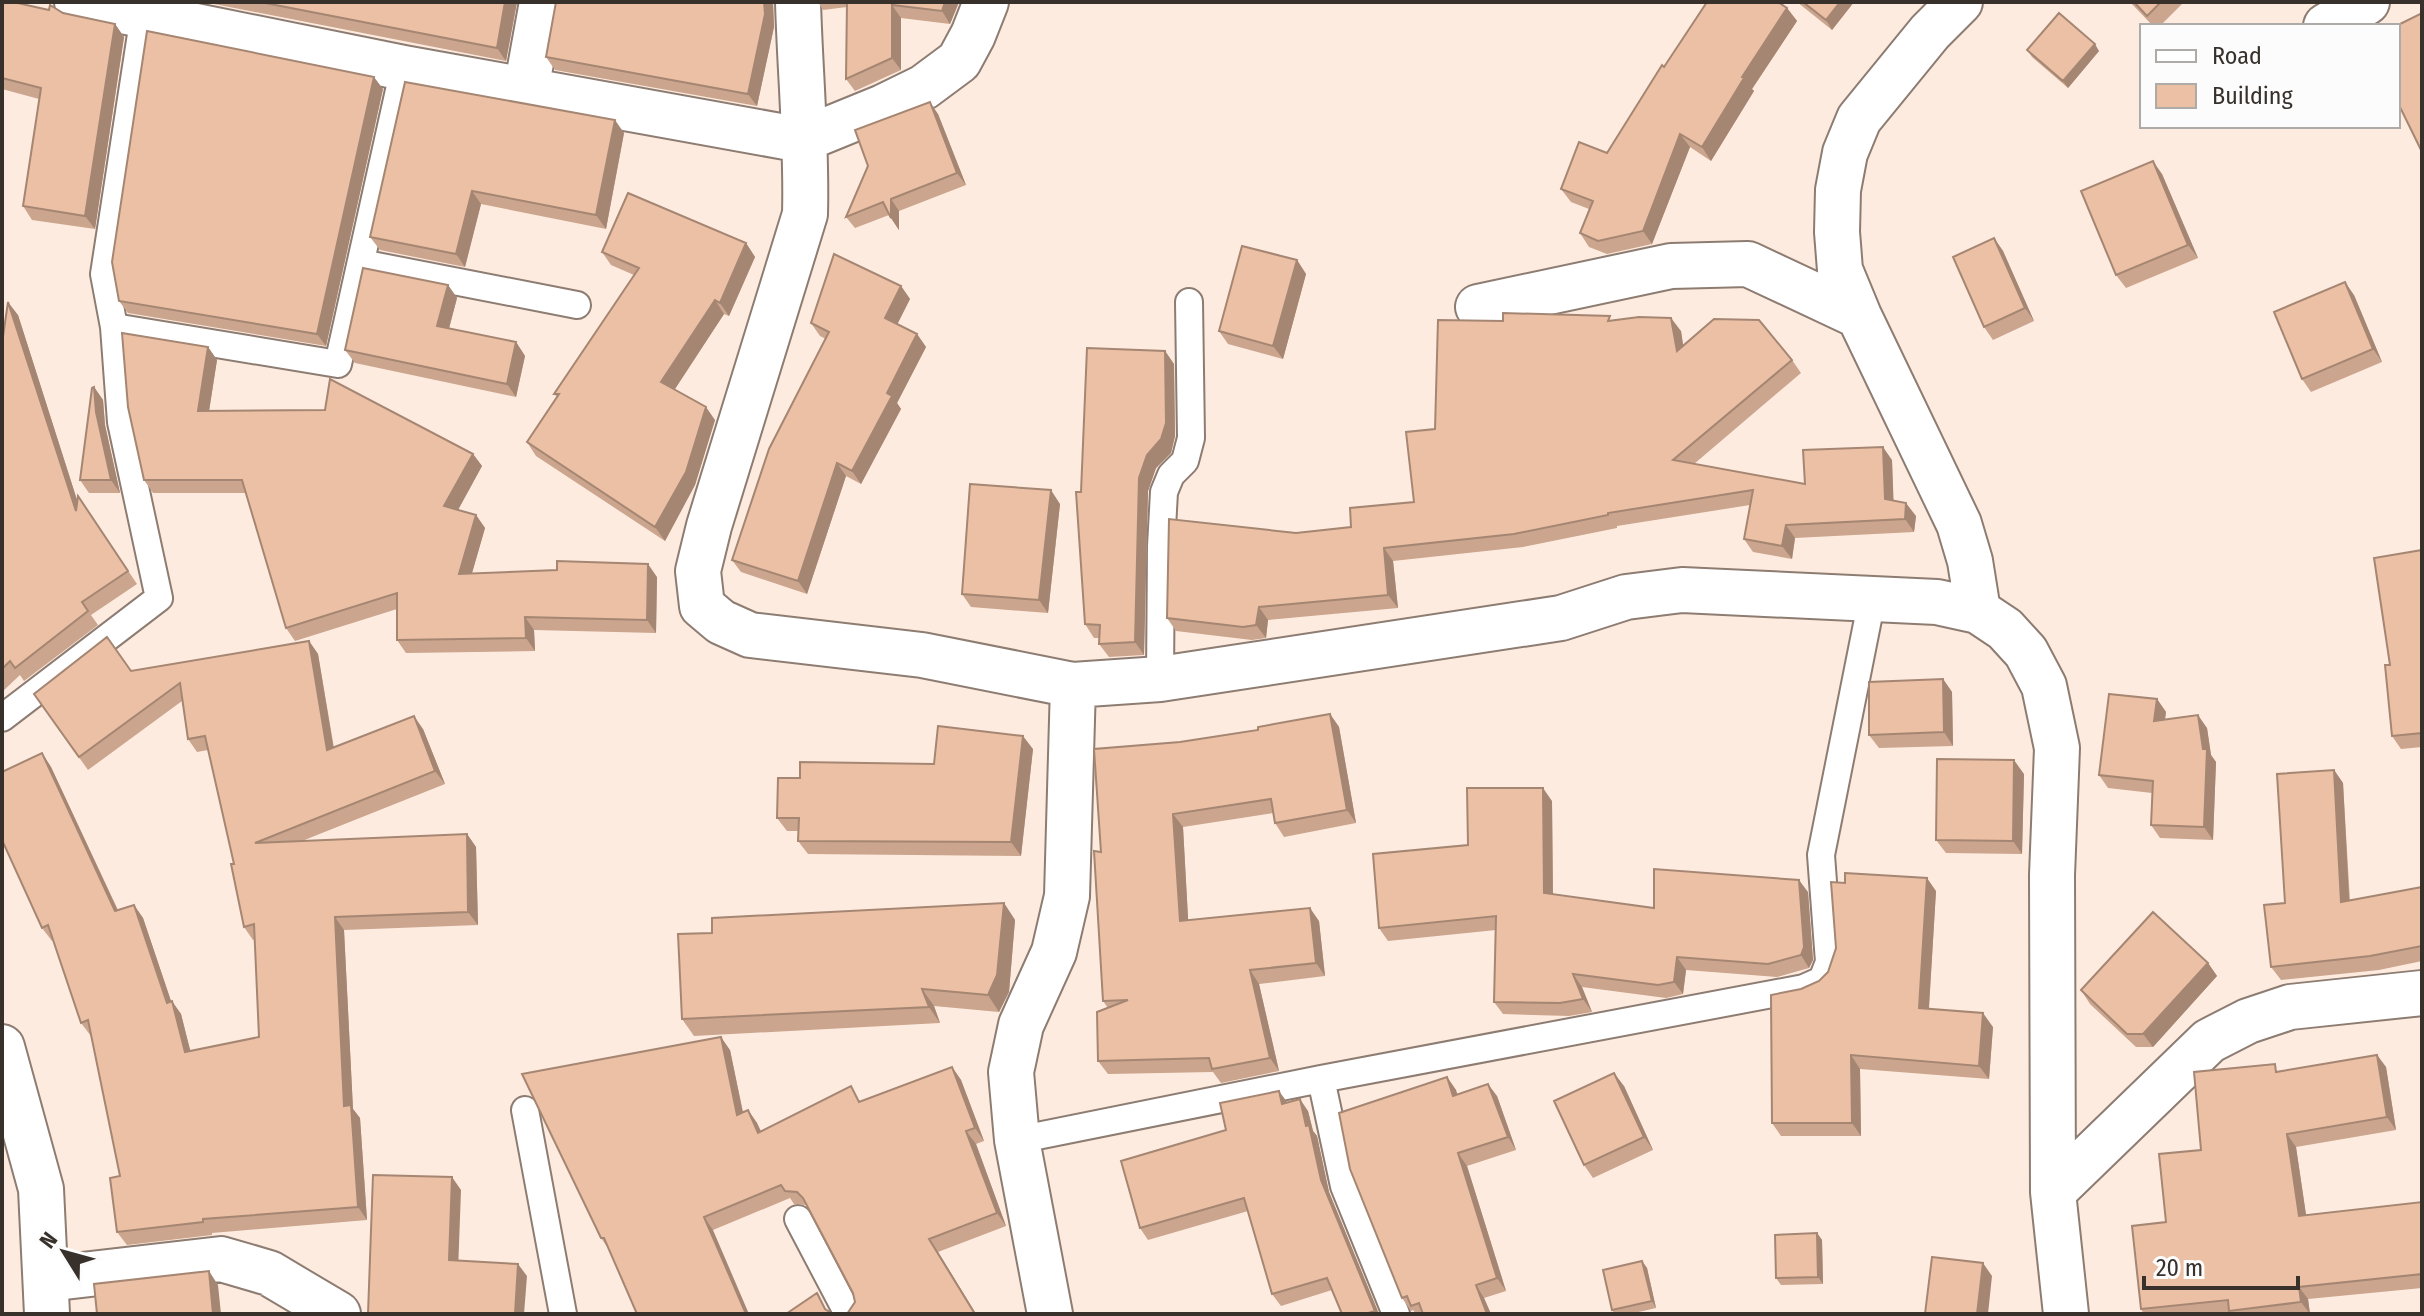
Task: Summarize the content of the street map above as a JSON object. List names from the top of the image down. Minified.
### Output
{"legend":["Road","Building"],"scale_bar":"20 m","north":"top left"}
